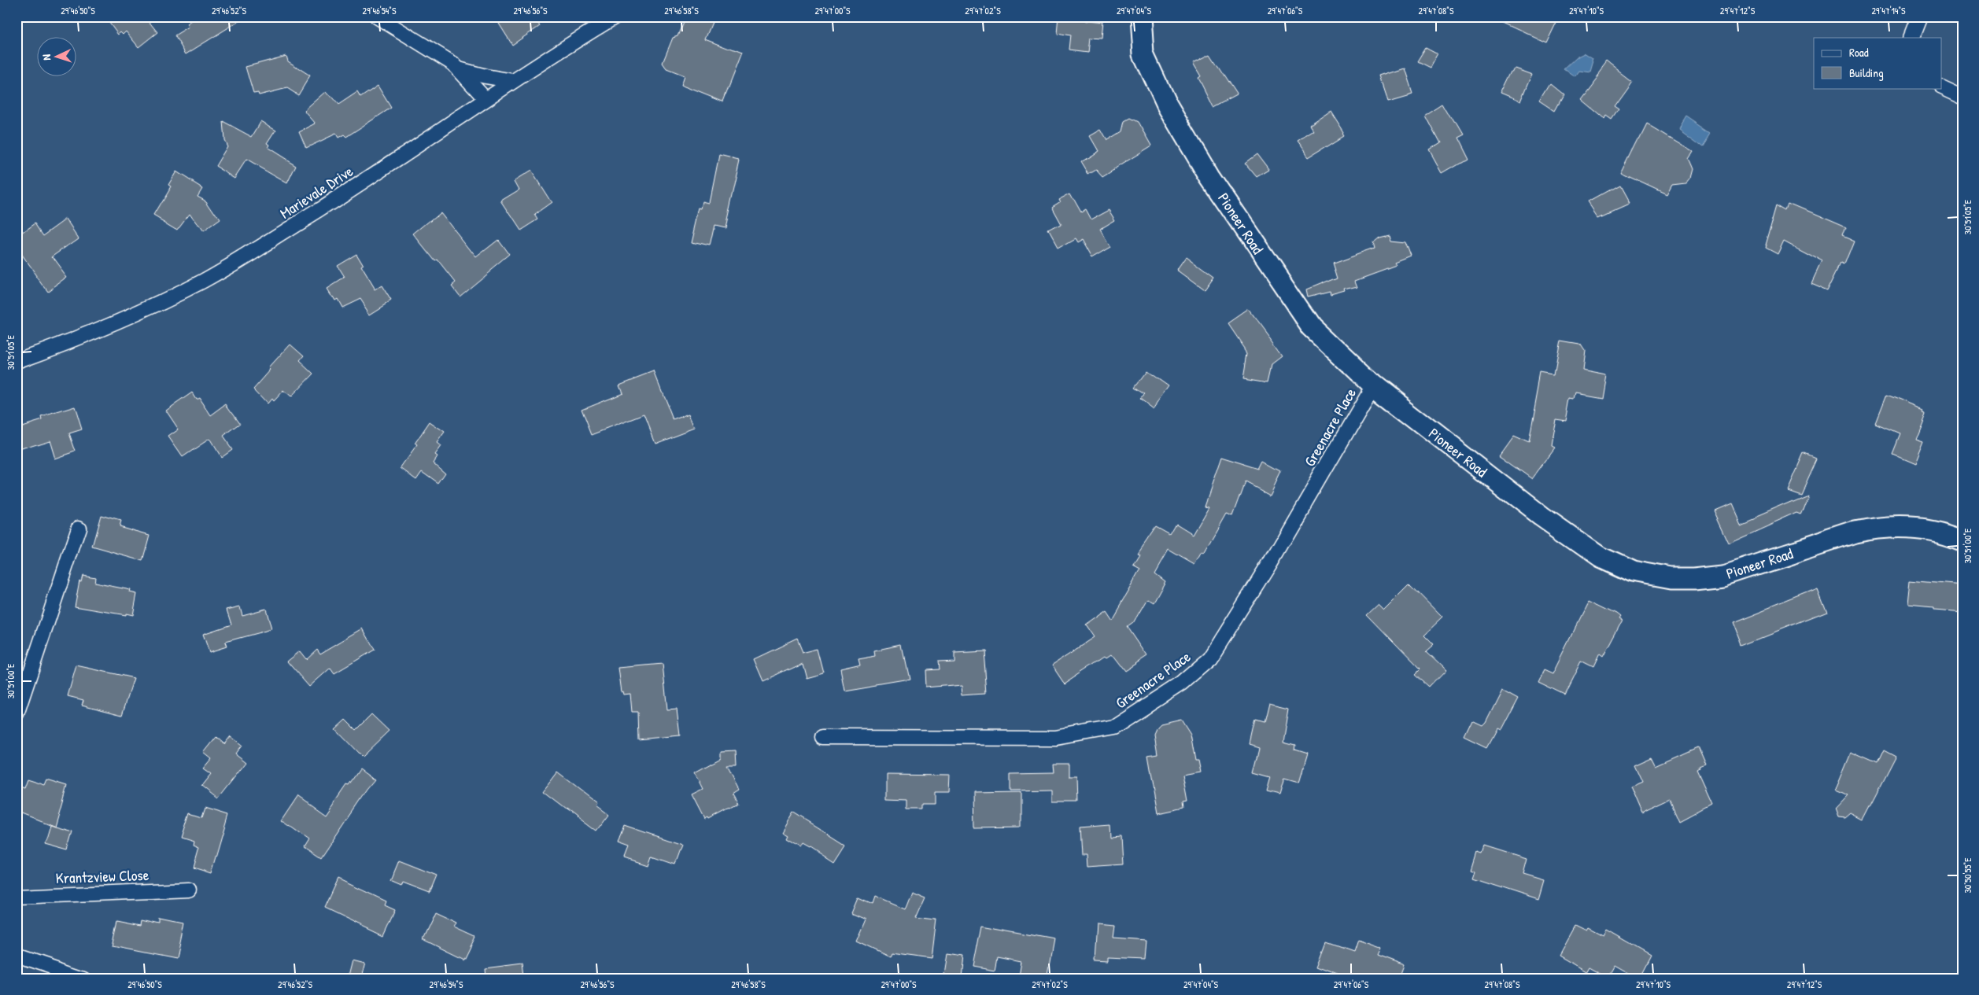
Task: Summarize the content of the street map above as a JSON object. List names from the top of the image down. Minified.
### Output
{"streets":{"main road":["Pioneer Road"],"street":["Marievale Drive","Greenacre Place","Krantzview Close"]},"crossings":[["Pioneer Road","Greenacre Place"]],"legend":["Road","Building"],"north":"left","coordinates":["29°46'50\"S","29°46'52\"S","29°46'54\"S","29°46'56\"S","29°46'58\"S","29°47'00\"S","29°47'02\"S","29°47'04\"S","29°47'06\"S","29°47'08\"S","29°47'10\"S","29°47'12\"S","29°47'14\"S","30°51'05\"E","30°51'00\"E","30°50'55\"E"]}
